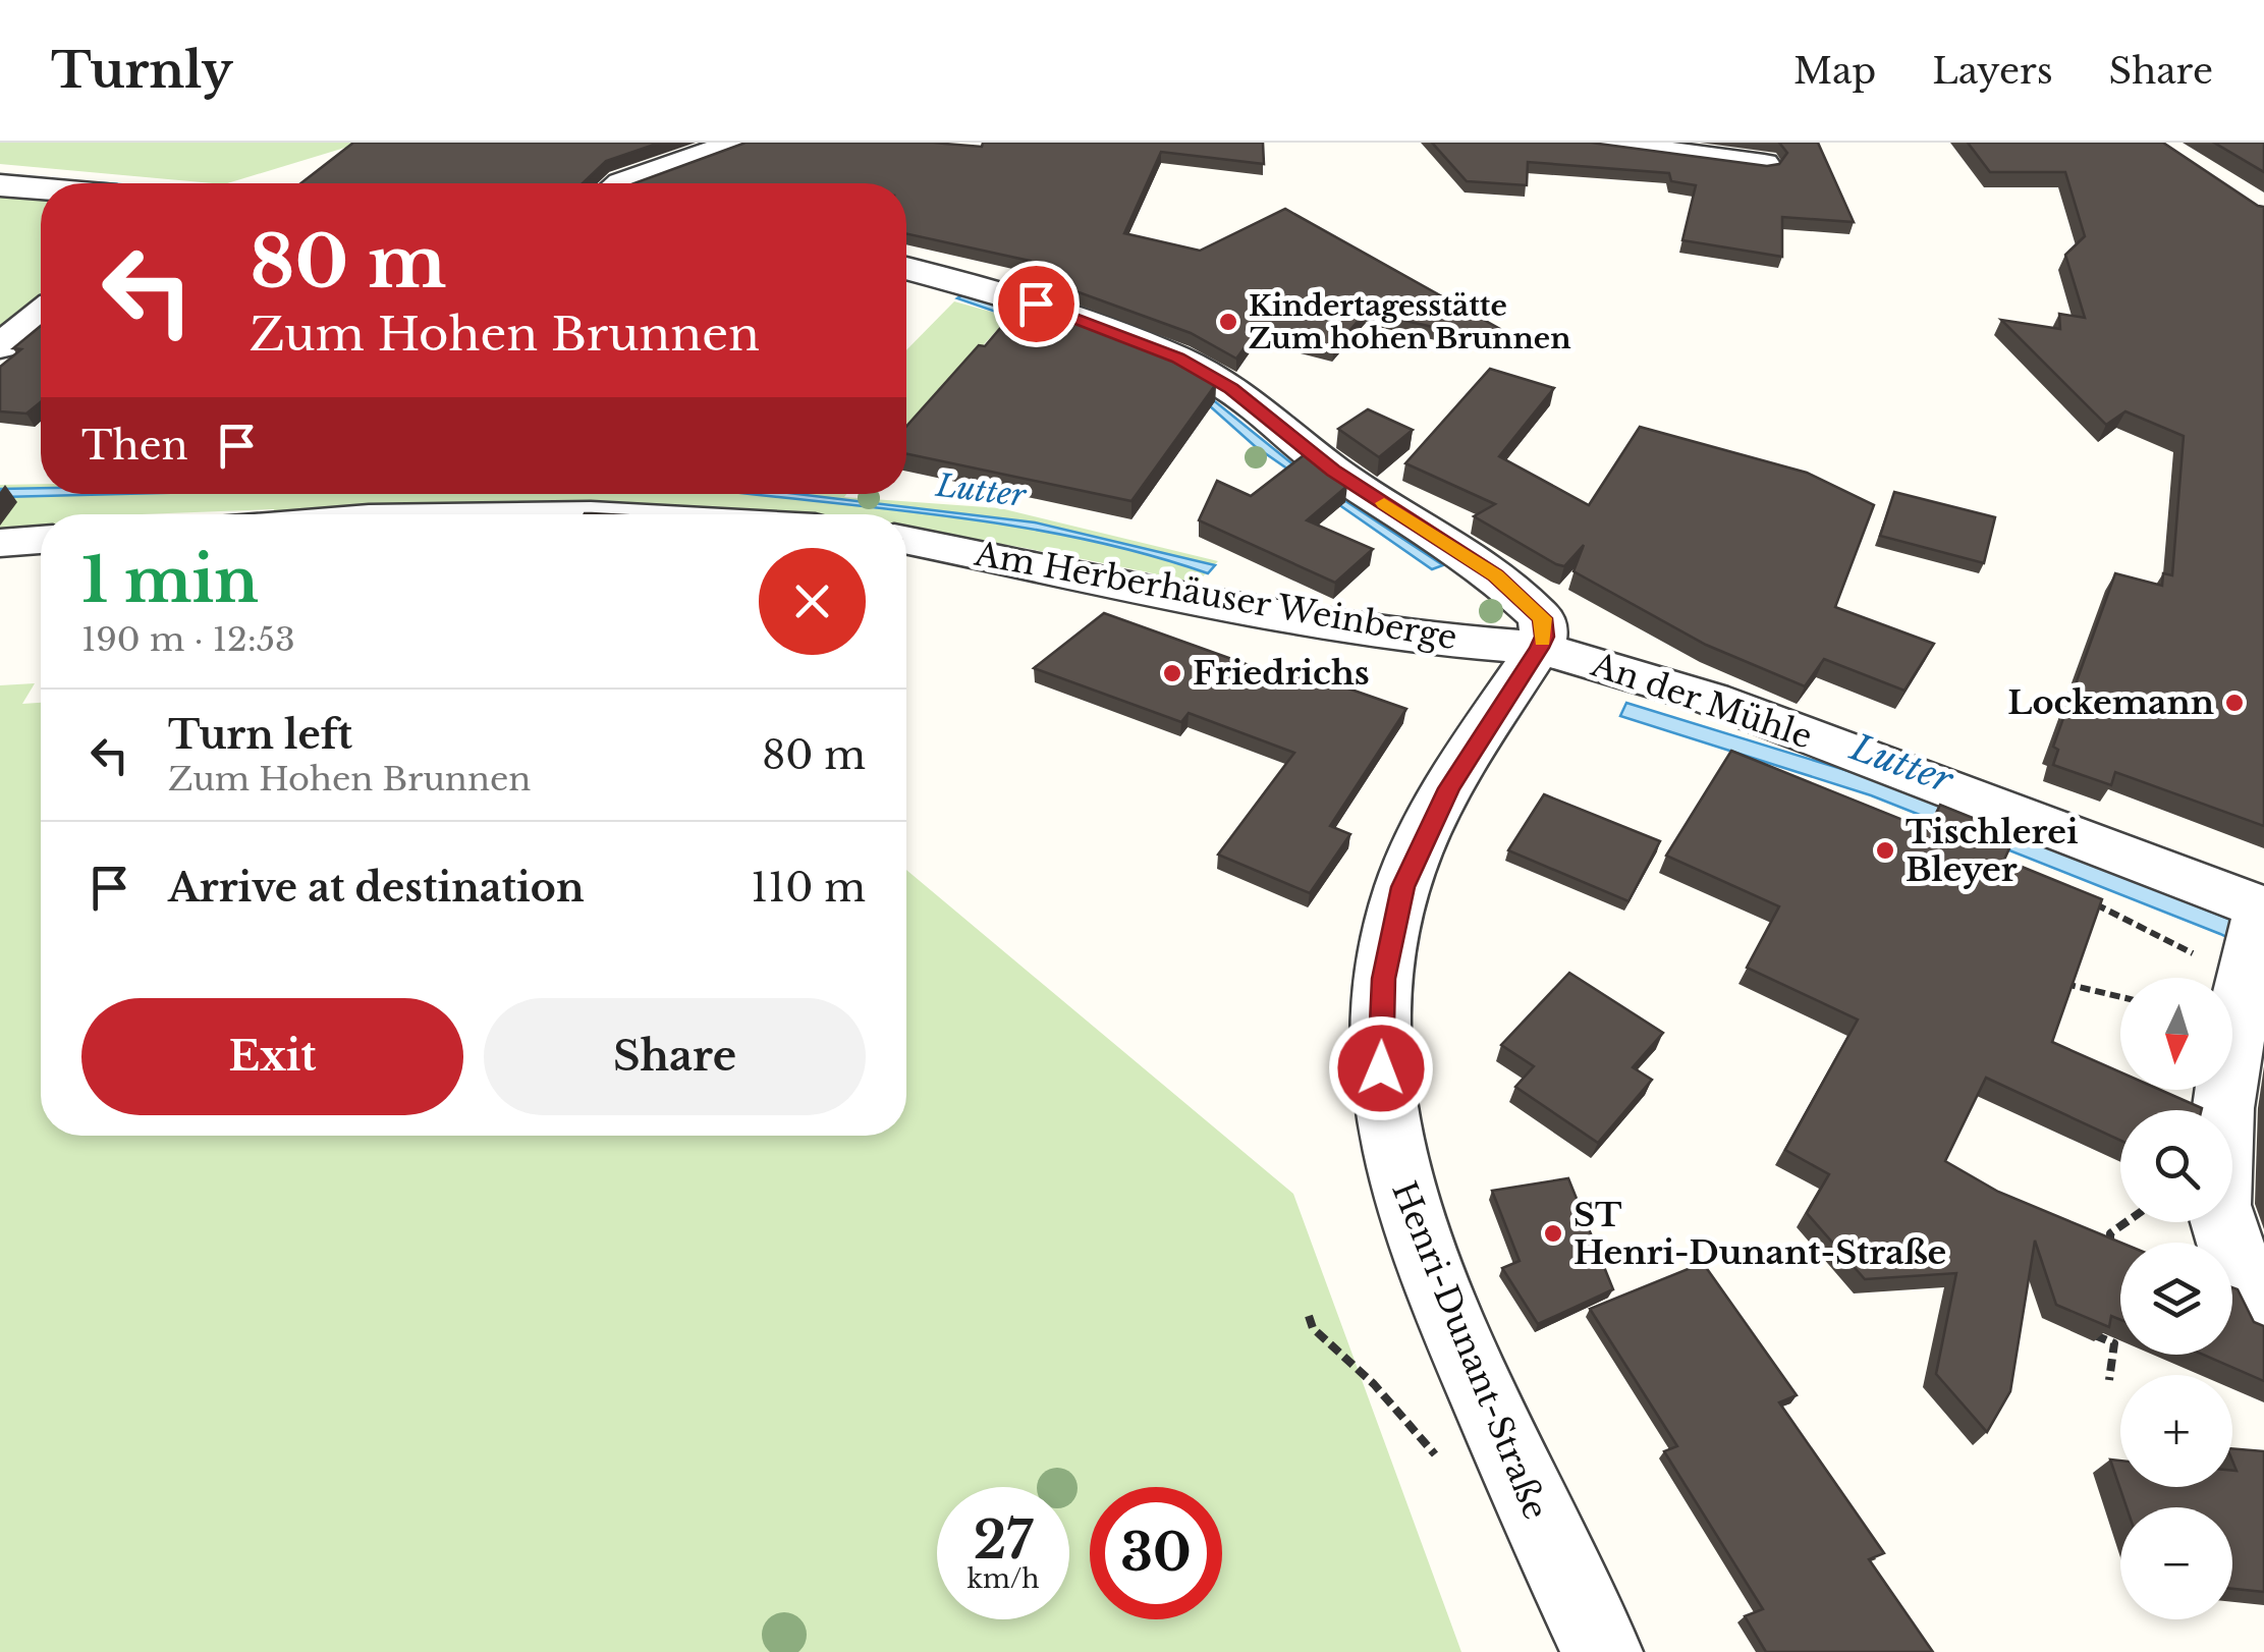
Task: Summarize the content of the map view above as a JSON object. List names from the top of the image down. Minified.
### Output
{"streets":{"street":["Am Herberhäuser Weinberge","An der Mühle","Henri-Dunant-Straße"]},"crossings":[["Am Herberhäuser Weinberge","An der Mühle"],["Am Herberhäuser Weinberge","Henri-Dunant-Straße"],["An der Mühle","Henri-Dunant-Straße"]],"water":["Lutter"],"places":["Kindertagesstätte Zum hohen Brunnen","Friedrichs","Lockemann","Tischlerei Bleyer","ST Henri-Dunant-Straße"],"north":"bottom","page":{"header":"Turnly","nav":["Map","Layers","Share"],"turn":["80 m","Zum Hohen Brunnen"],"then":"Then","heading":["1 min","190 m · 12:53"],"list":[{"name":"Turn left","note":"Zum Hohen Brunnen","value":"80 m"},{"name":"Arrive at destination","value":"110 m"}],"map_buttons":["+","−"],"buttons":["Exit","Share"],"speed":"27 km/h","limit":"30"}}
